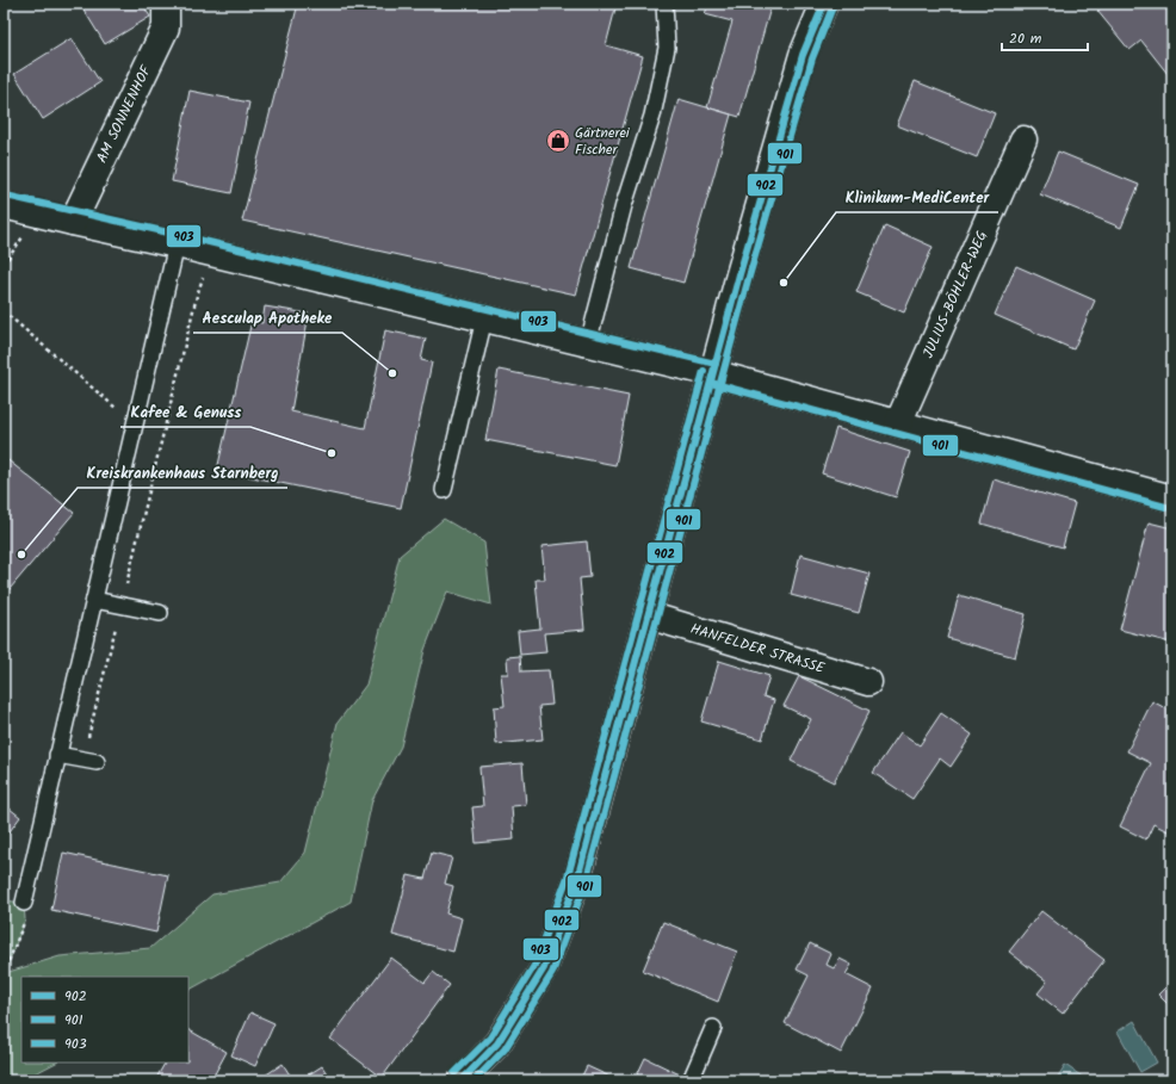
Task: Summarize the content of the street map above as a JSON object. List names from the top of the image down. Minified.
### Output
{"streets":{"street":["AM SONNENHOF","JULIUS-BÖHLER-WEG","HANFELDER STRASSE"]},"places":{"shop":["Gärtnerei Fischer"],"other":["Klinikum-MediCenter","Aesculap Apotheke","Kafee & Genuss","Kreiskrankenhaus Starnberg"]},"lines":["transit line 902","transit line 901","transit line 903"],"legend":["902","901","903"],"scale_bar":"20 m"}
